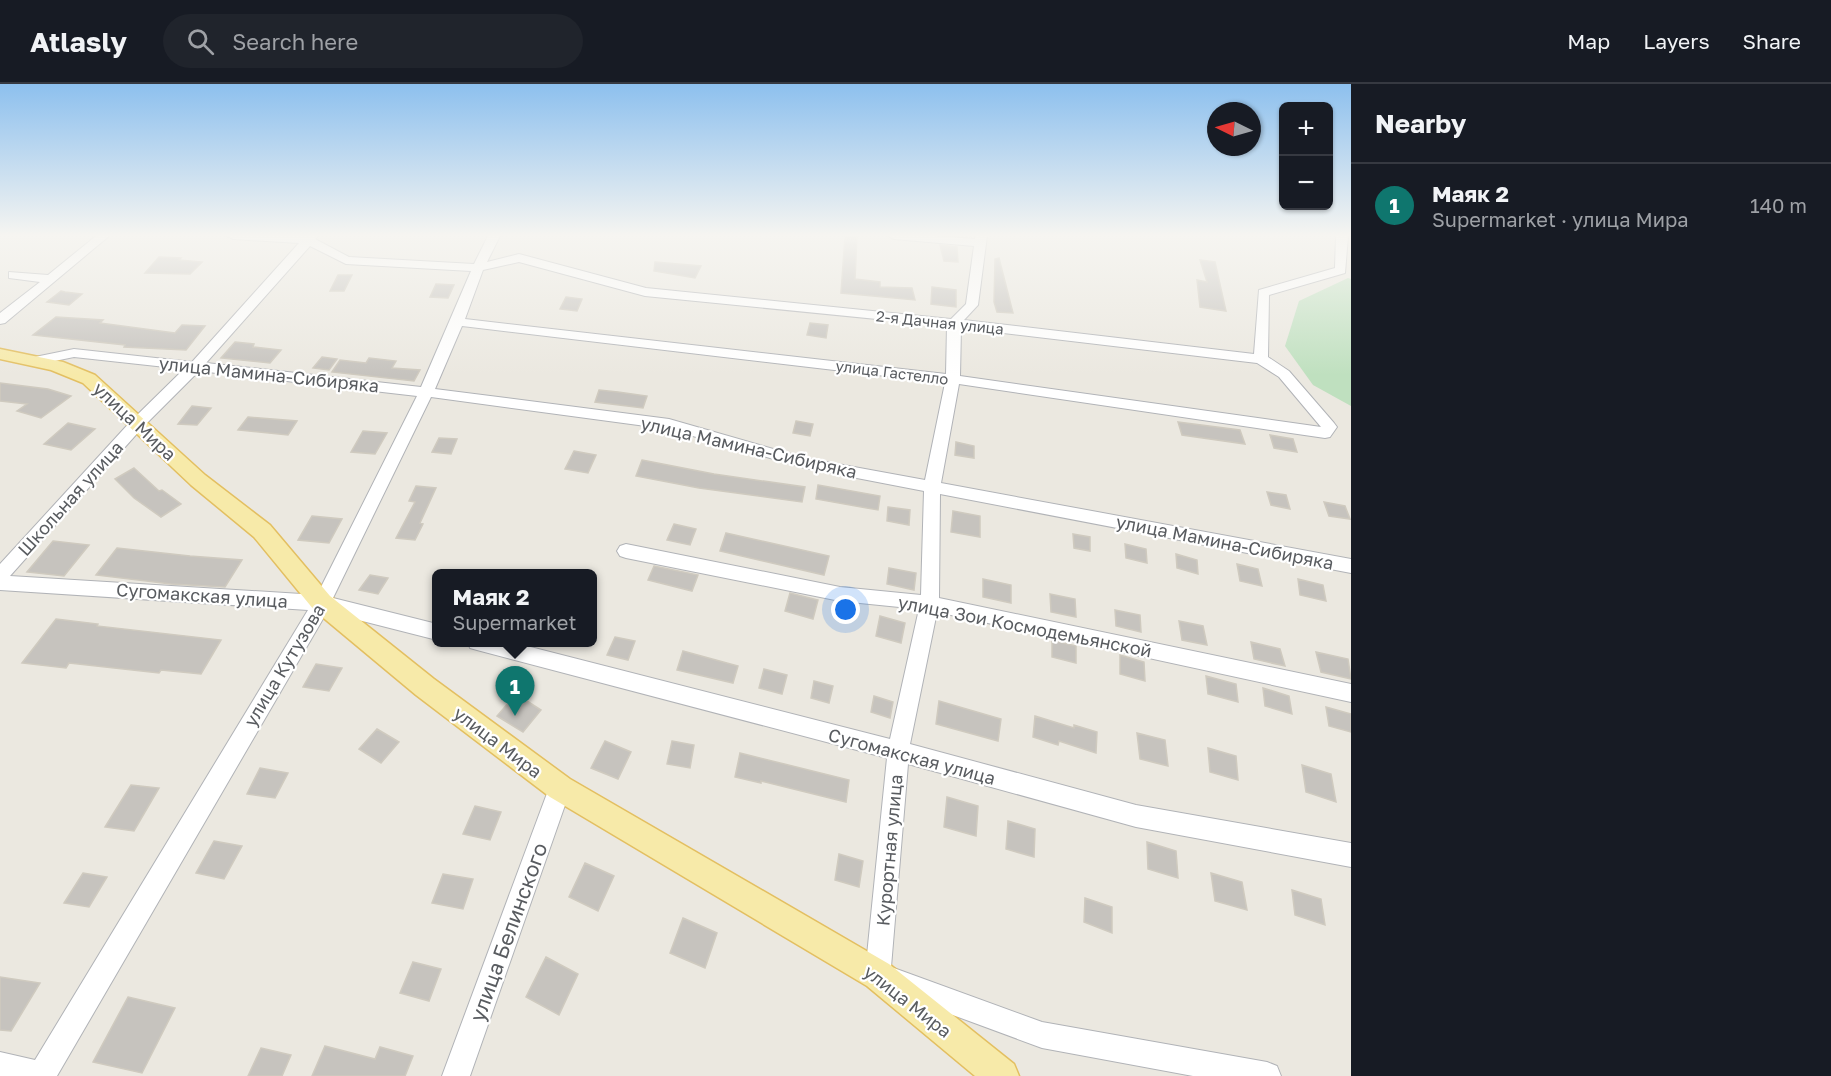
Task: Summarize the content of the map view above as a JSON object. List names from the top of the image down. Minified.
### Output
{"streets":{"main road":["улица Мамина-Сибиряка","улица Мира"],"street":["2-я Дачная улица","улица Гастелло","Школьная улица","Сугомакская улица","улица Зои Космодемьянской","улица Кутузова","Курортная улица","улица Белинского"]},"crossings":[["2-я Дачная улица","улица Гастелло"],["2-я Дачная улица","Курортная улица"],["улица Гастелло","улица Кутузова"],["улица Гастелло","Курортная улица"],["улица Мамина-Сибиряка","улица Мира"],["улица Мамина-Сибиряка","Школьная улица"],["улица Мамина-Сибиряка","улица Кутузова"],["улица Мамина-Сибиряка","Курортная улица"],["улица Мира","Школьная улица"],["улица Мира","Сугомакская улица"],["улица Мира","улица Кутузова"],["улица Мира","Курортная улица"],["улица Мира","улица Белинского"],["Сугомакская улица","улица Кутузова"],["Сугомакская улица","Курортная улица"],["улица Зои Космодемьянской","Курортная улица"]],"north":"left","page":{"header":"Atlasly","search":"Search here","nav":["Map","Layers","Share"],"heading":"Nearby","map_buttons":["+","−"],"list":[{"mark":"1","name":"Маяк 2","note":"Supermarket · улица Мира","value":"140 m"}],"popup":["Маяк 2","Supermarket"],"pins":"1"}}
